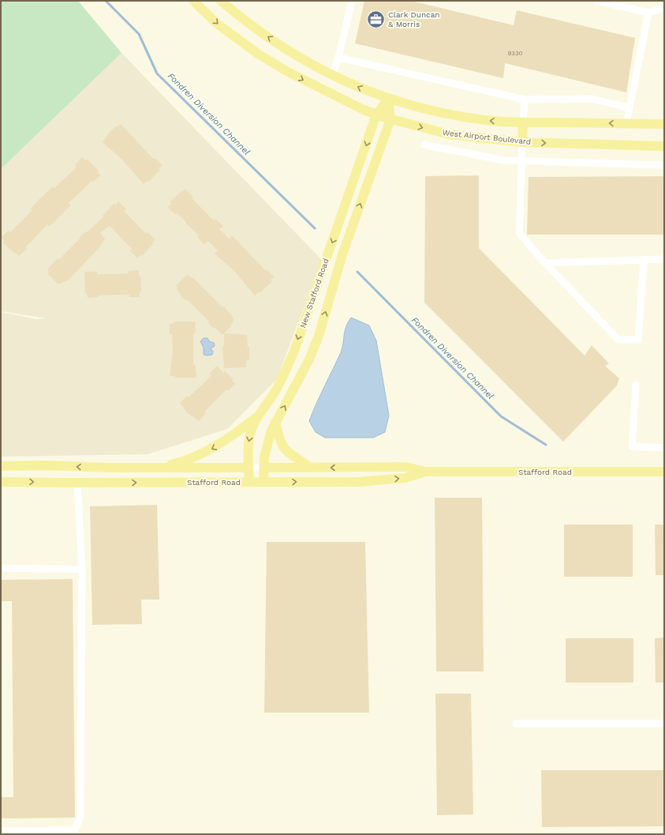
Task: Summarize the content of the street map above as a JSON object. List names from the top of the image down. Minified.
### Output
{"streets":{"main road":["West Airport Boulevard","New Stafford Road","Stafford Road"]},"crossings":[["West Airport Boulevard","New Stafford Road"],["New Stafford Road","Stafford Road"]],"water":["Fondren Diversion Channel"],"places":{"office":["Clark Duncan & Morris"]},"house_numbers":["9330"]}
